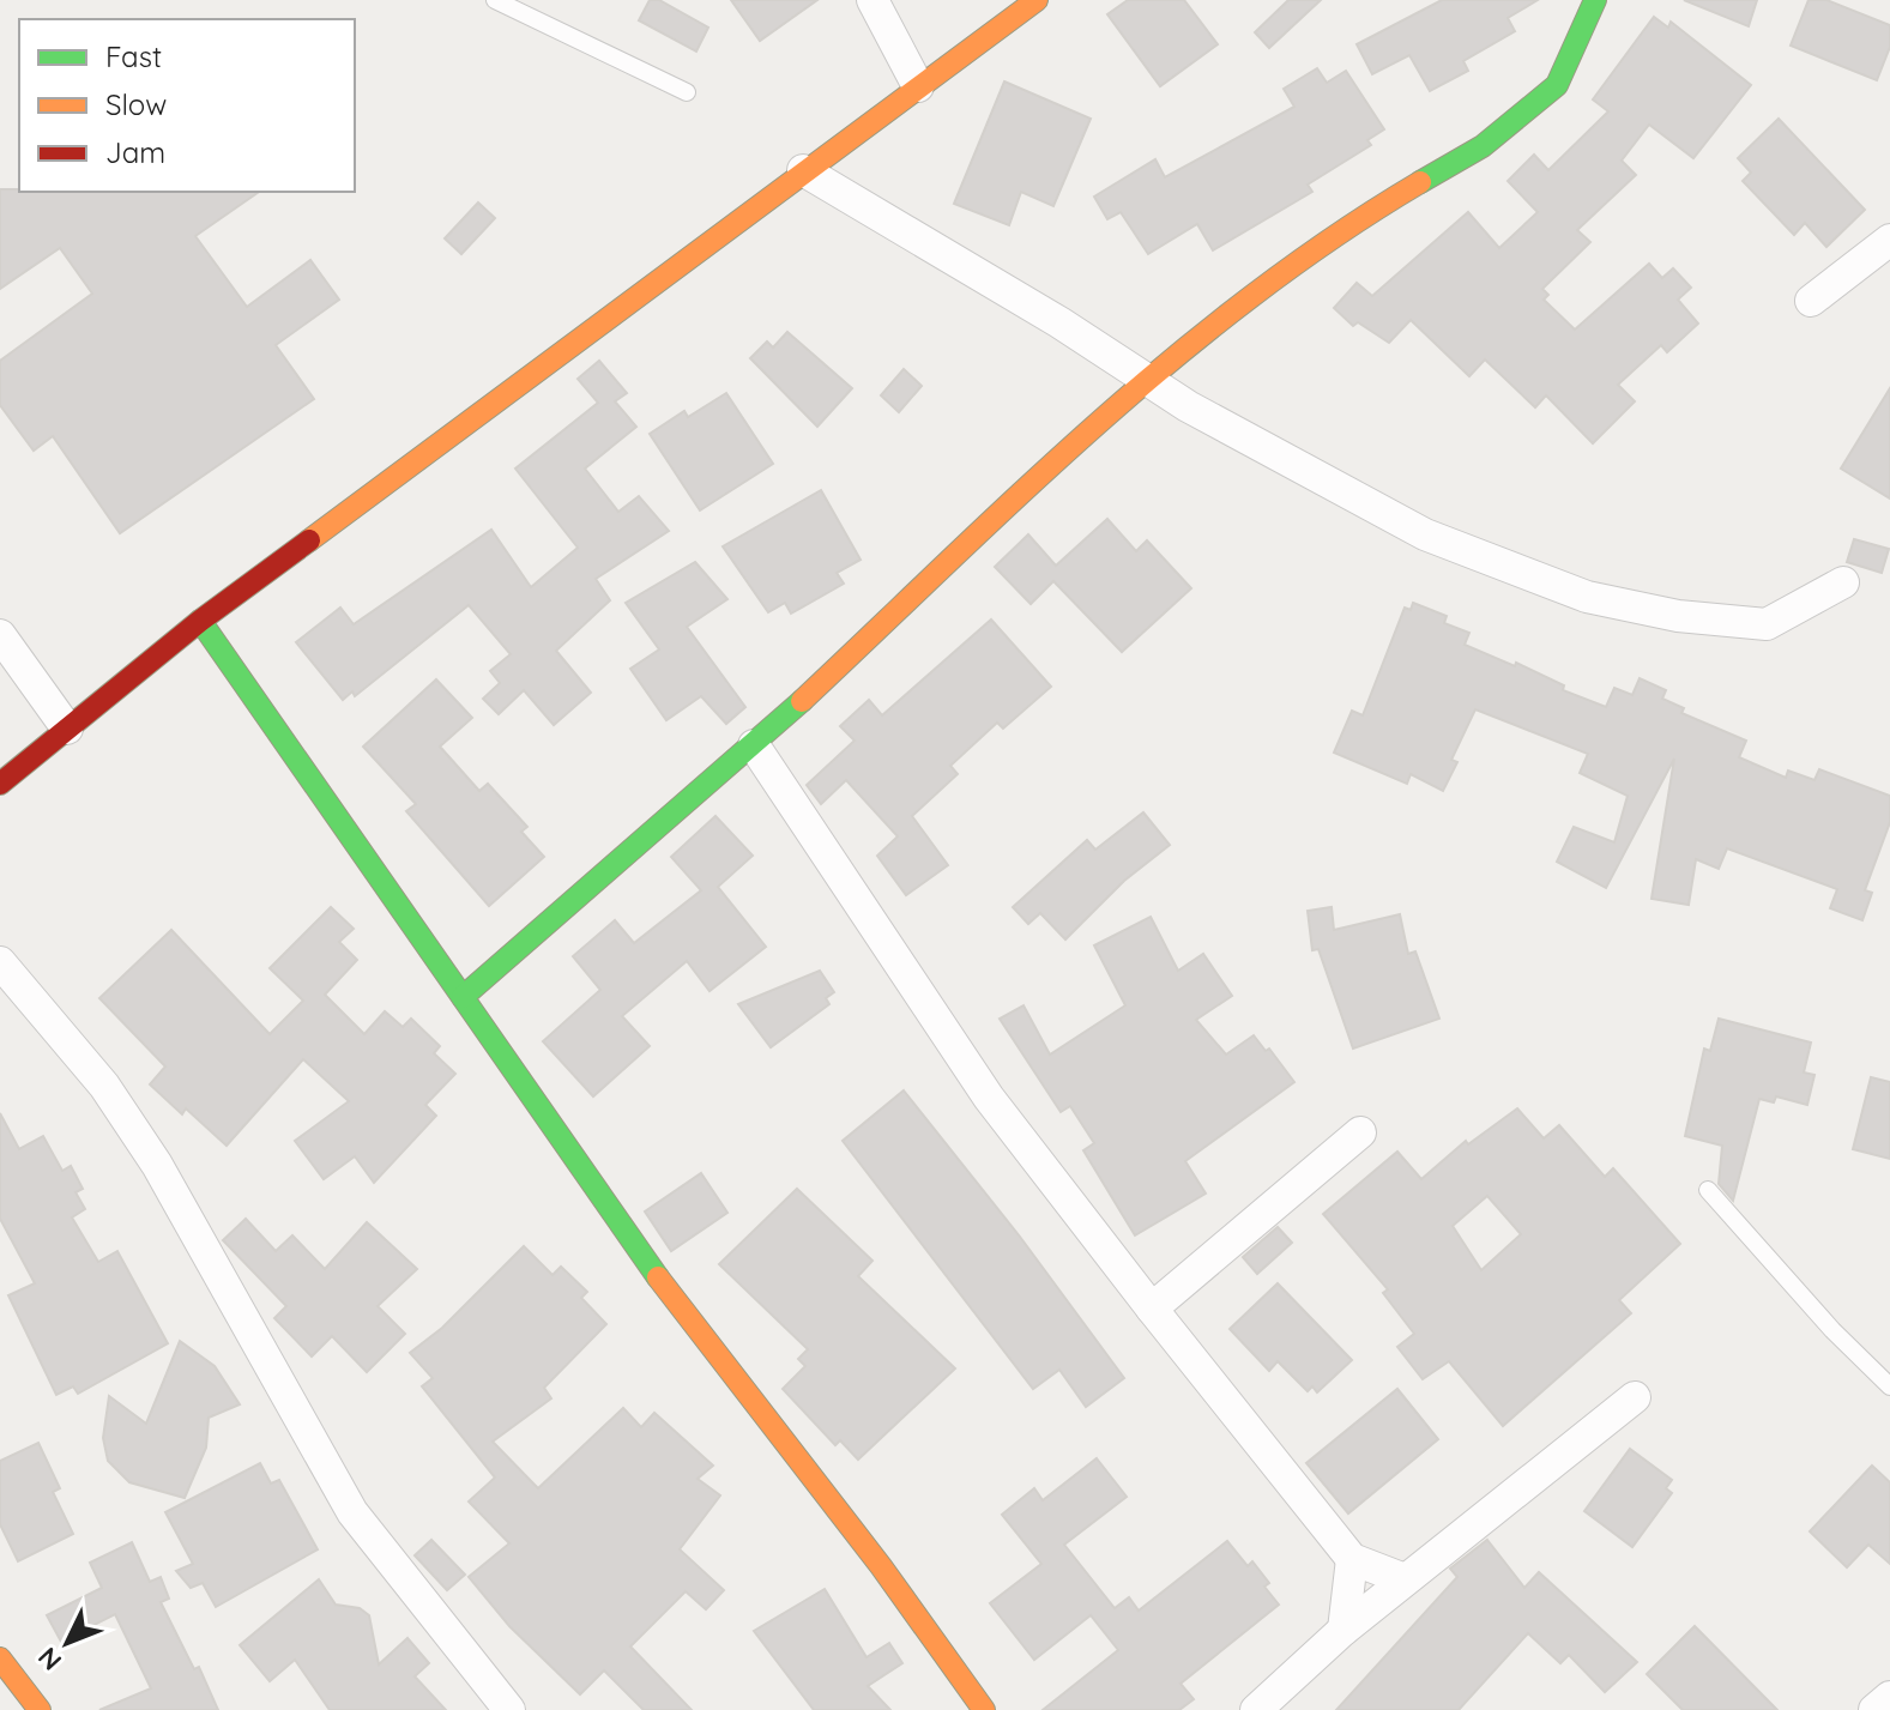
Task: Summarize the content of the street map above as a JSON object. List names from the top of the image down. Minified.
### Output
{"legend":["Fast","Slow","Jam"],"north":"bottom left"}
